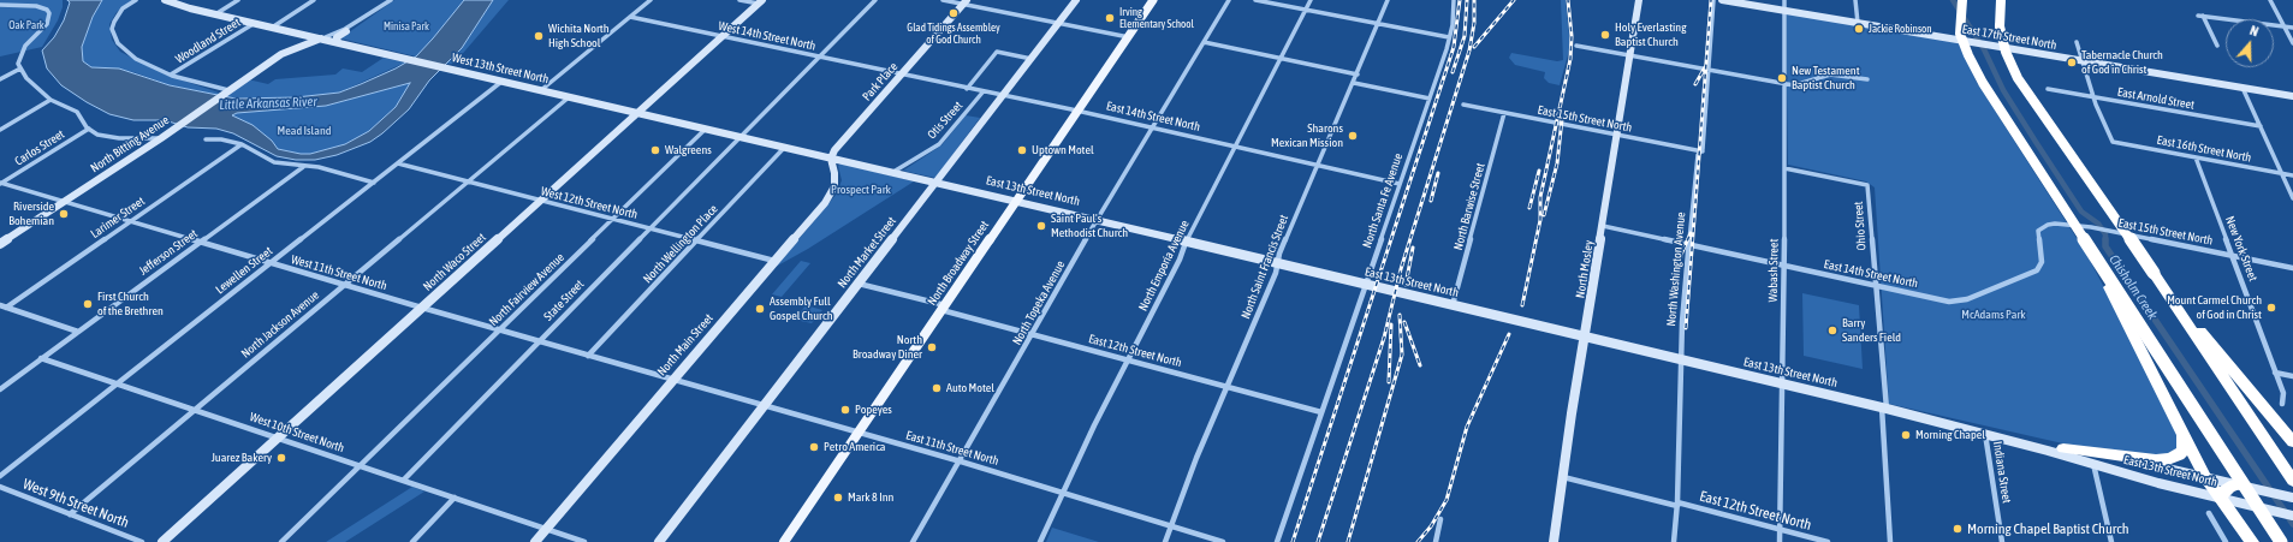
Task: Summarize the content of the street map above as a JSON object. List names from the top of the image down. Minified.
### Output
{"streets":{"main road":["North Broadway Street"],"street":["West 14th Street North","East 17th Street North","Woodland Street","West 13th Street North","Park Place","East Arnold Street","East 14th Street North","East 15th Street North","Otis Street","North Bitting Avenue","Carlos Street","East 16th Street North","East 13th Street North","North Santa Fe Avenue","West 12th Street North","North Barwise Street","Larimer Street","Ohio Street","North Wellington Place","New York Street","Jefferson Street","North Market Street","North Waco Street","North Emporia Avenue","North Saint Francis Street","North Mosley","North Washington Avenue","Lewellen Street","Wabash Street","West 11th Street North","North Fairview Avenue","State Street","North Topeka Avenue","North Jackson Avenue","North Main Street","East 12th Street North","West 10th Street North","East 11th Street North","Indiana Street","West 9th Street North"]},"crossings":[["West 14th Street North","Park Place"],["West 14th Street North","East 14th Street North"],["West 14th Street North","North Waco Street"],["East 17th Street North","Wabash Street"],["Woodland Street","West 13th Street North"],["West 13th Street North","Park Place"],["West 13th Street North","North Bitting Avenue"],["West 13th Street North","East 13th Street North"],["West 13th Street North","North Wellington Place"],["West 13th Street North","North Waco Street"],["West 13th Street North","Lewellen Street"],["West 13th Street North","North Fairview Avenue"],["West 13th Street North","State Street"],["West 13th Street North","North Jackson Avenue"],["West 13th Street North","North Main Street"],["Park Place","East 14th Street North"],["Park Place","East 13th Street North"],["Park Place","North Main Street"],["East Arnold Street","East 16th Street North"],["East 14th Street North","East 15th Street North"],["East 14th Street North","Otis Street"],["East 14th Street North","North Santa Fe Avenue"],["East 14th Street North","Ohio Street"],["East 14th Street North","North Market Street"],["East 14th Street North","North Broadway Street"],["East 14th Street North","North Emporia Avenue"],["East 14th Street North","North Saint Francis Street"],["East 14th Street North","North Mosley"],["East 14th Street North","North Washington Avenue"],["East 14th Street North","Wabash Street"],["East 14th Street North","North Topeka Avenue"],["East 15th Street North","North Barwise Street"],["East 15th Street North","New York Street"],["East 15th Street North","North Mosley"],["East 15th Street North","North Washington Avenue"],["Otis Street","East 13th Street North"],["North Bitting Avenue","West 11th Street North"],["Carlos Street","West 11th Street North"],["East 16th Street North","New York Street"],["East 13th Street North","North Santa Fe Avenue"],["East 13th Street North","North Barwise Street"],["East 13th Street North","Ohio Street"],["East 13th Street North","North Market Street"],["East 13th Street North","North Broadway Street"],["East 13th Street North","North Emporia Avenue"],["East 13th Street North","North Saint Francis Street"],["East 13th Street North","North Mosley"],["East 13th Street North","North Washington Avenue"],["East 13th Street North","Wabash Street"],["East 13th Street North","North Topeka Avenue"],["East 13th Street North","North Main Street"],["East 13th Street North","Indiana Street"],["North Santa Fe Avenue","East 12th Street North"],["West 12th Street North","North Wellington Place"],["West 12th Street North","North Waco Street"],["West 12th Street North","Lewellen Street"],["West 12th Street North","North Fairview Avenue"],["West 12th Street North","State Street"],["West 12th Street North","North Jackson Avenue"],["West 12th Street North","North Main Street"],["Larimer Street","West 11th Street North"],["Ohio Street","Wabash Street"],["North Wellington Place","West 11th Street North"],["Jefferson Street","West 11th Street North"],["Jefferson Street","West 10th Street North"],["North Market Street","East 12th Street North"],["North Market Street","East 11th Street North"],["North Waco Street","West 11th Street North"],["North Waco Street","West 10th Street North"],["North Broadway Street","East 12th Street North"],["North Broadway Street","East 11th Street North"],["North Emporia Avenue","East 12th Street North"],["North Emporia Avenue","East 11th Street North"],["North Saint Francis Street","East 12th Street North"],["North Saint Francis Street","East 11th Street North"],["North Mosley","East 12th Street North"],["North Washington Avenue","East 12th Street North"],["Lewellen Street","West 11th Street North"],["Lewellen Street","West 10th Street North"],["Wabash Street","East 12th Street North"],["West 11th Street North","North Fairview Avenue"],["West 11th Street North","State Street"],["West 11th Street North","North Jackson Avenue"],["West 11th Street North","North Main Street"],["West 11th Street North","East 11th Street North"],["North Fairview Avenue","West 10th Street North"],["State Street","West 10th Street North"],["North Topeka Avenue","East 12th Street North"],["North Topeka Avenue","East 11th Street North"],["North Jackson Avenue","West 10th Street North"],["North Jackson Avenue","West 9th Street North"],["North Main Street","West 10th Street North"],["North Main Street","East 11th Street North"]],"water":["Little Arkansas River","Chisholm Creek"],"parks":["Oak Park","Minisa Park","Mead Island","Prospect Park","McAdams Park"],"places":["Glad Tidings Assembley of God Church","Irving Elementary School","Jackie Robinson","Holy Everlasting Baptist Church","Wichita North High School","Tabernacle Church of God in Christ","New Testament Baptist Church","Sharons Mexican Mission","Walgreens","Uptown Motel","Riverside Bohemian","Saint Paul's Methodist Church","First Church of the Brethren","Mount Carmel Church of God in Christ","Assembly Full Gospel Church","Barry Sanders Field","North Broadway Diner","Auto Motel","Popeyes","Morning Chapel","Petro America","Juarez Bakery","Mark 8 Inn","Morning Chapel Baptist Church"],"north":"top"}
